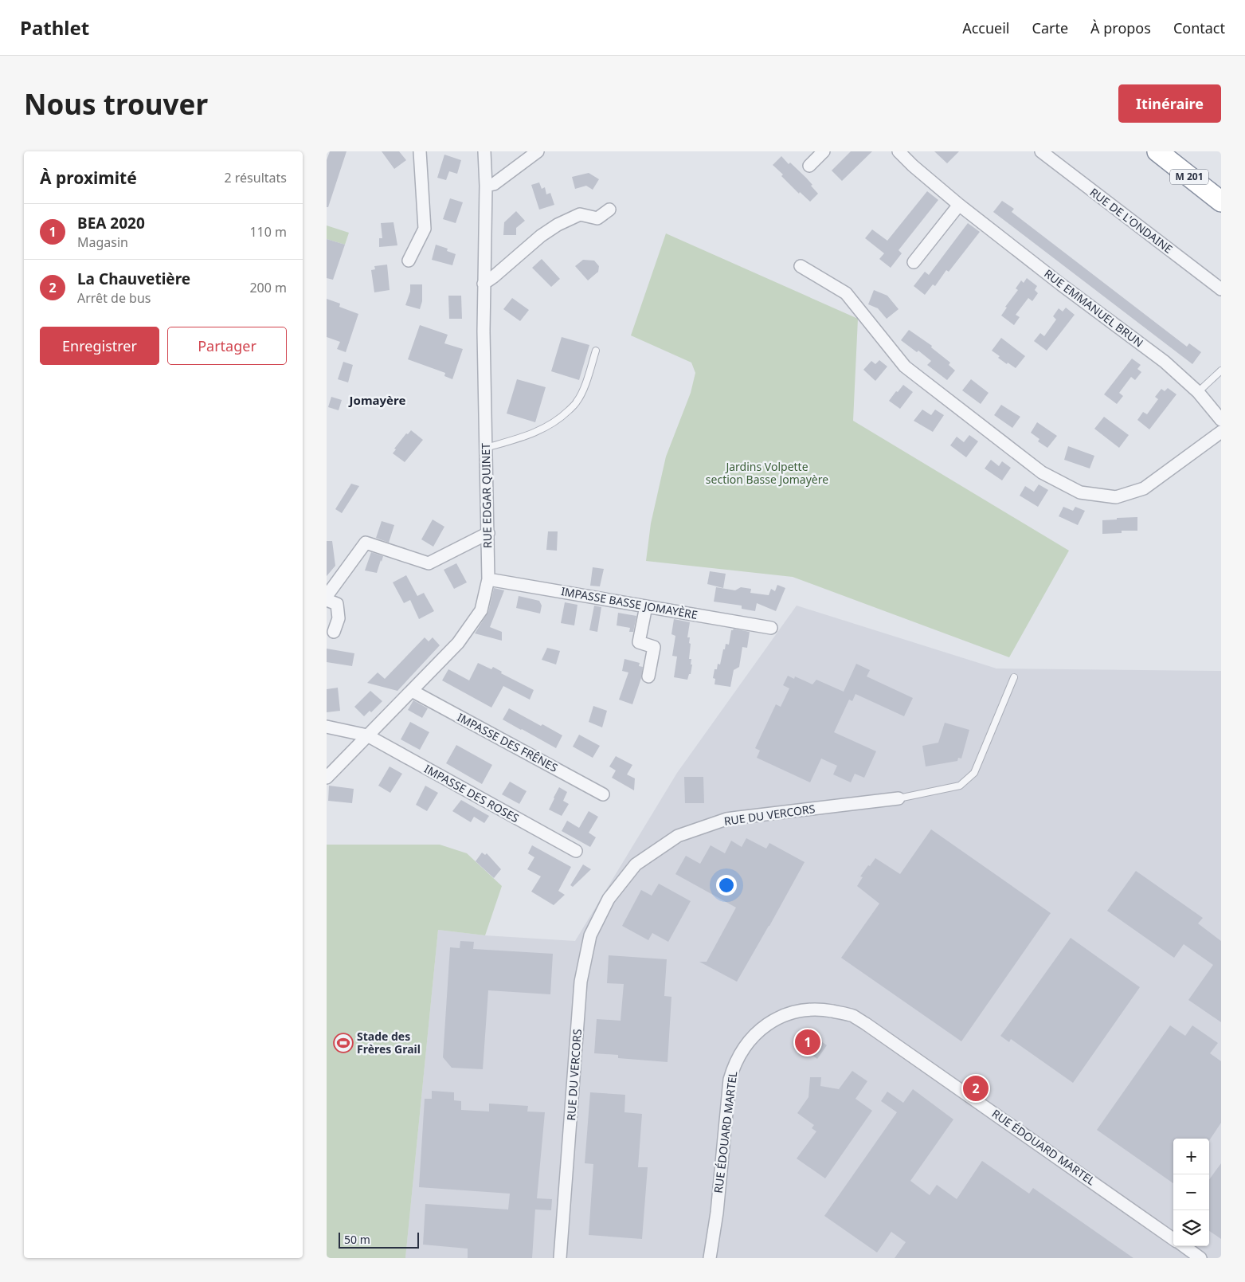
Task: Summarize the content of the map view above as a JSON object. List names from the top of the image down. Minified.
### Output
{"streets":{"highway":["M 201"],"street":["RUE DE L'ONDAINE","RUE EMMANUEL BRUN","RUE EDGAR QUINET","IMPASSE BASSE JOMAYÈRE","IMPASSE DES FRÊNES","IMPASSE DES ROSES","RUE DU VERCORS","RUE ÉDOUARD MARTEL"]},"crossings":[["RUE EDGAR QUINET","IMPASSE BASSE JOMAYÈRE"],["RUE EDGAR QUINET","IMPASSE DES FRÊNES"],["RUE EDGAR QUINET","IMPASSE DES ROSES"]],"districts":["Jomayère"],"parks":["Jardins Volpette section Basse Jomayère"],"places":{"sports":["Stade des Frères Grail"]},"scale_bar":"50 m","page":{"header":"Pathlet","nav":["Accueil","Carte","À propos","Contact"],"buttons":["Itinéraire",["Enregistrer","Partager"]],"title":"Nous trouver","heading":["À proximité","2 résultats"],"list":[{"mark":"1","name":"BEA 2020","note":"Magasin","value":"110 m"},{"mark":"2","name":"La Chauvetière","note":"Arrêt de bus","value":"200 m"}],"pins":["1","2"],"map_buttons":["+","−"],"scale":"50 m"}}
